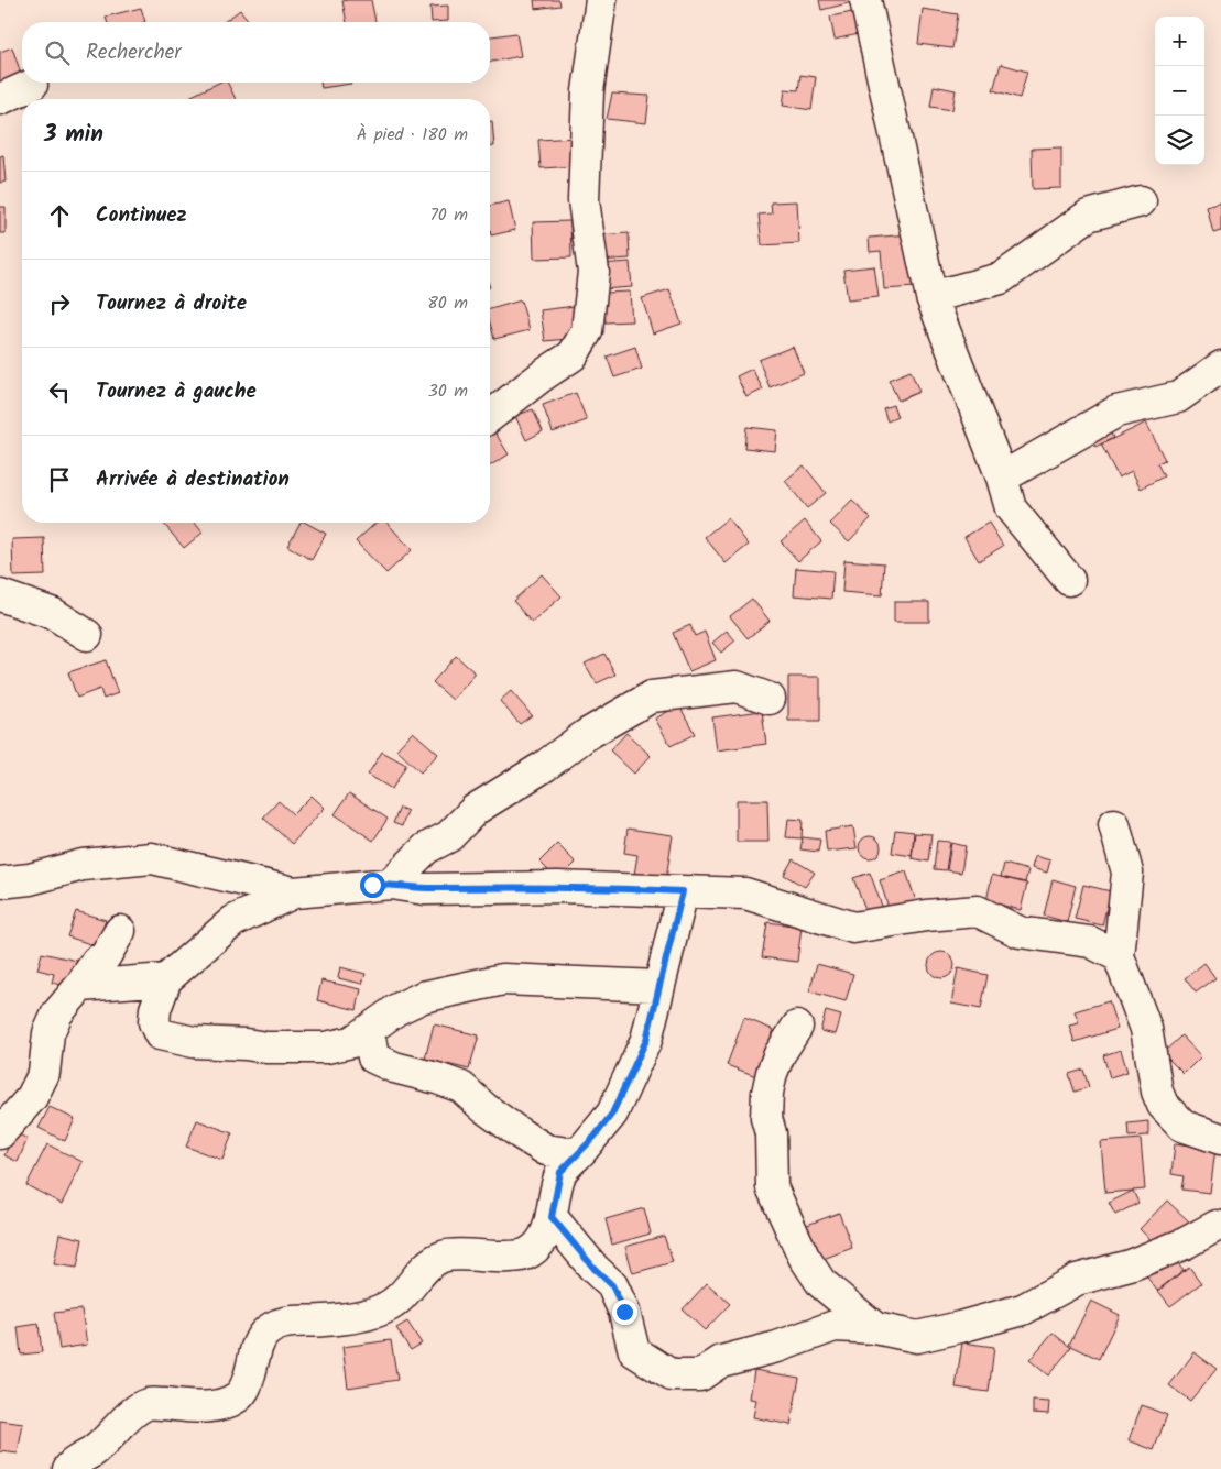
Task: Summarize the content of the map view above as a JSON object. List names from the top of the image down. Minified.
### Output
{"page":{"map_buttons":["+","−"],"search":"Rechercher","heading":["3 min","À pied · 180 m"],"list":[["Continuez","70 m"],["Tournez à droite","80 m"],["Tournez à gauche","30 m"],"Arrivée à destination"]}}
